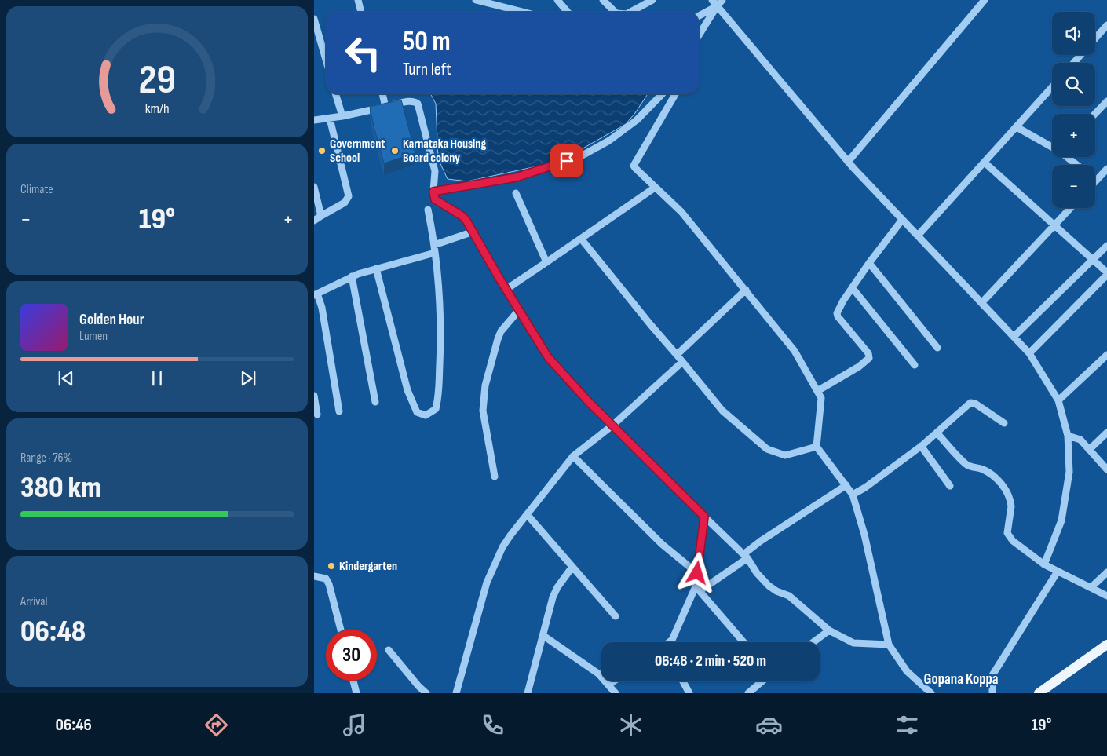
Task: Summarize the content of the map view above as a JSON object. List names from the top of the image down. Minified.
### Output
{"districts":["Gopana Koppa"],"places":["Government School","Karnataka Housing Board colony","Kindergarten"],"page":{"map_buttons":["+","−"],"turn":["50 m","Turn left"],"tile":["Climate",["Range · 76%","380 km"],["Arrival","06:48"]],"heat":["−","19°","+"],"song":["Golden Hour","Lumen"],"limit":"30","trip":"06:48 · 2 min · 520 m","tabs":["06:46","19°"],"gauge":["29","km/h"]}}
